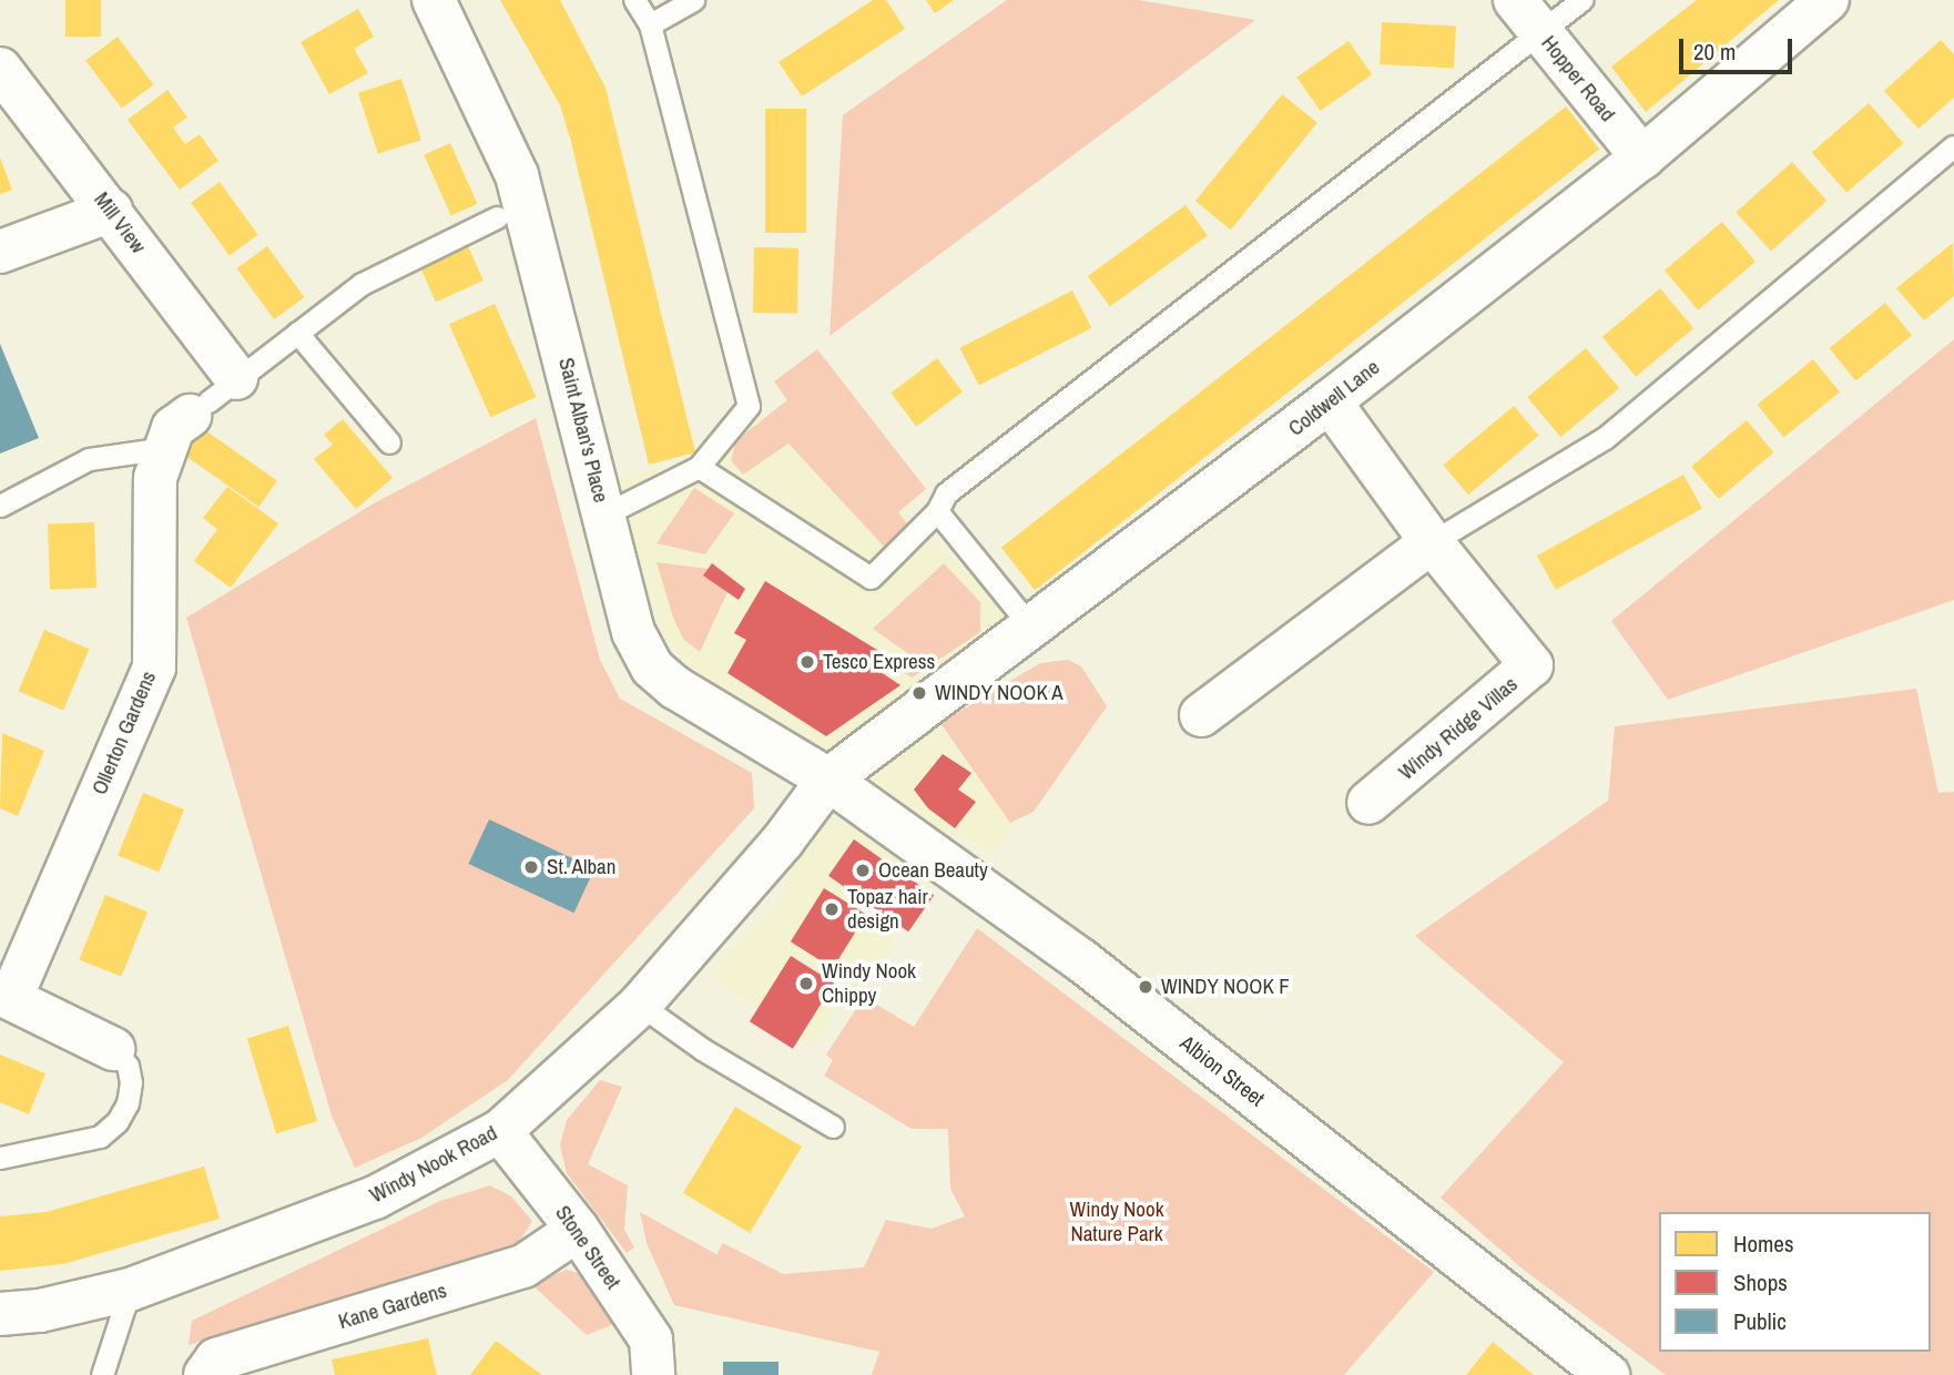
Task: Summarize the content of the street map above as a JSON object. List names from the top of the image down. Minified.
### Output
{"streets":{"street":["Hopper Road","Mill View","Coldwell Lane","Saint Alban's Place","Windy Ridge Villas","Ollerton Gardens","Albion Street","Windy Nook Road","Stone Street","Kane Gardens"]},"crossings":[["Hopper Road","Coldwell Lane"],["Mill View","Ollerton Gardens"],["Coldwell Lane","Saint Alban's Place"],["Coldwell Lane","Windy Ridge Villas"],["Coldwell Lane","Albion Street"],["Coldwell Lane","Windy Nook Road"],["Saint Alban's Place","Albion Street"],["Saint Alban's Place","Windy Nook Road"],["Albion Street","Windy Nook Road"],["Windy Nook Road","Stone Street"],["Stone Street","Kane Gardens"]],"parks":["Windy Nook Nature Park"],"places":["Tesco Express","WINDY NOOK A","St. Alban","Ocean Beauty","Topaz hair design","Windy Nook Chippy","WINDY NOOK F"],"legend":["Homes","Shops","Public"],"scale_bar":"20 m"}
